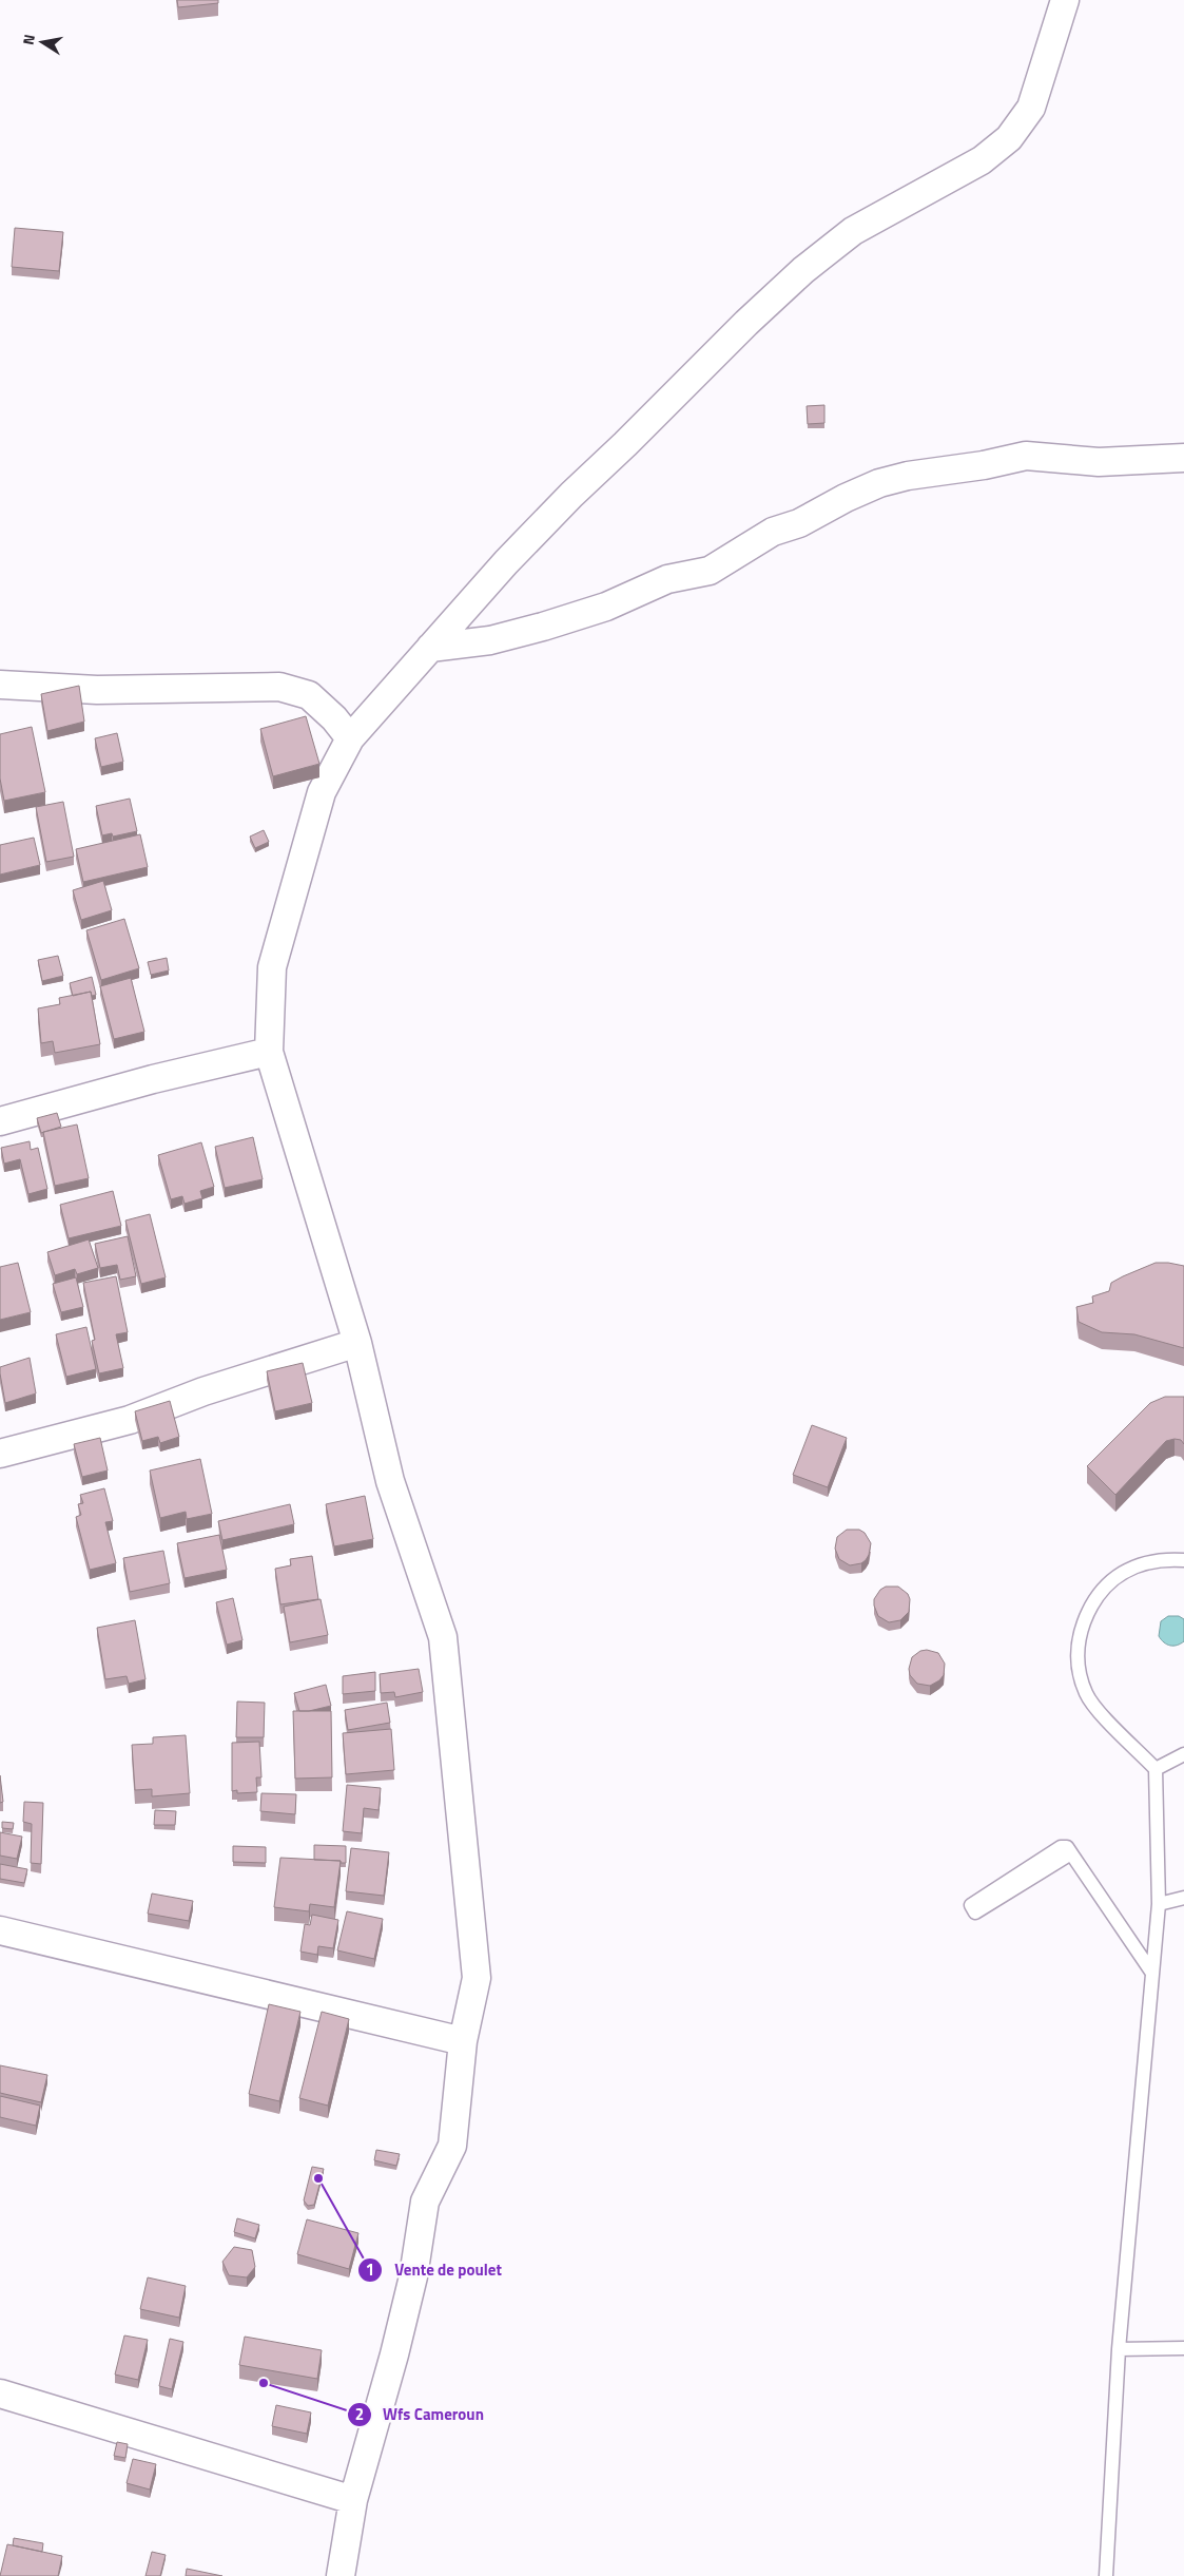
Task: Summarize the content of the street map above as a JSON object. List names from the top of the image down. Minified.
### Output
{"places":["Vente de poulet","Wfs Cameroun"],"north":"left"}
